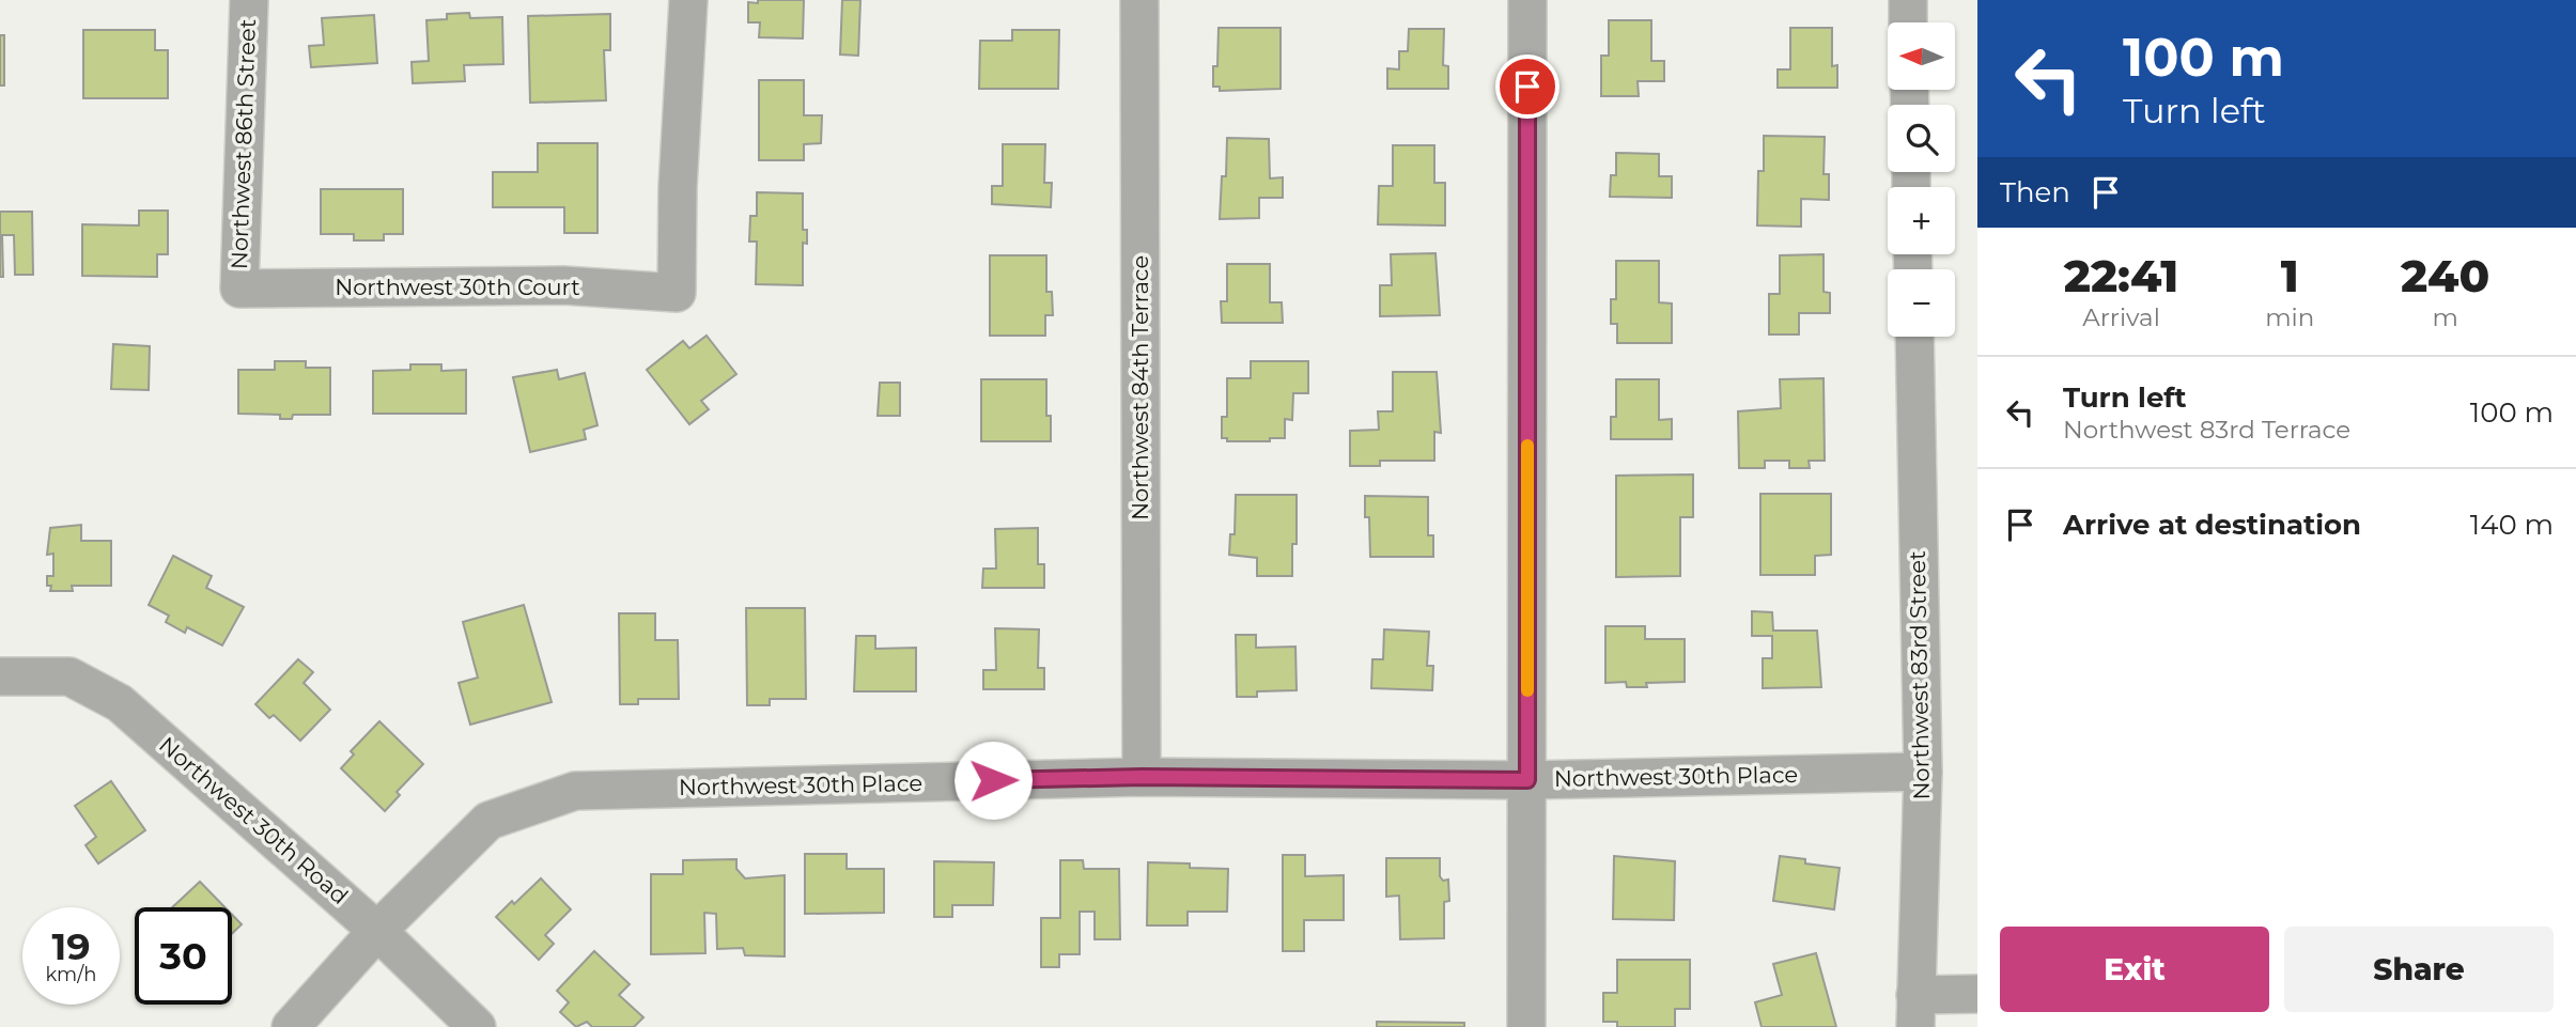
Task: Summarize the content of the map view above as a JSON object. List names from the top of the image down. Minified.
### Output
{"streets":{"street":["Northwest 86th Street","Northwest 30th Court","Northwest 84th Terrace","Northwest 83rd Street","Northwest 30th Place","Northwest 30th Road"]},"crossings":[["Northwest 86th Street","Northwest 30th Court"],["Northwest 84th Terrace","Northwest 30th Place"],["Northwest 83rd Street","Northwest 30th Place"],["Northwest 30th Place","Northwest 30th Road"]],"north":"left","page":{"turn":["100 m","Turn left"],"map_buttons":["+","−"],"then":"Then","eta":["22:41","Arrival","1","min","240","m"],"list":[{"name":"Turn left","note":"Northwest 83rd Terrace","value":"100 m"},{"name":"Arrive at destination","value":"140 m"}],"speed":"19 km/h","limit":"30","buttons":["Exit","Share"]}}
